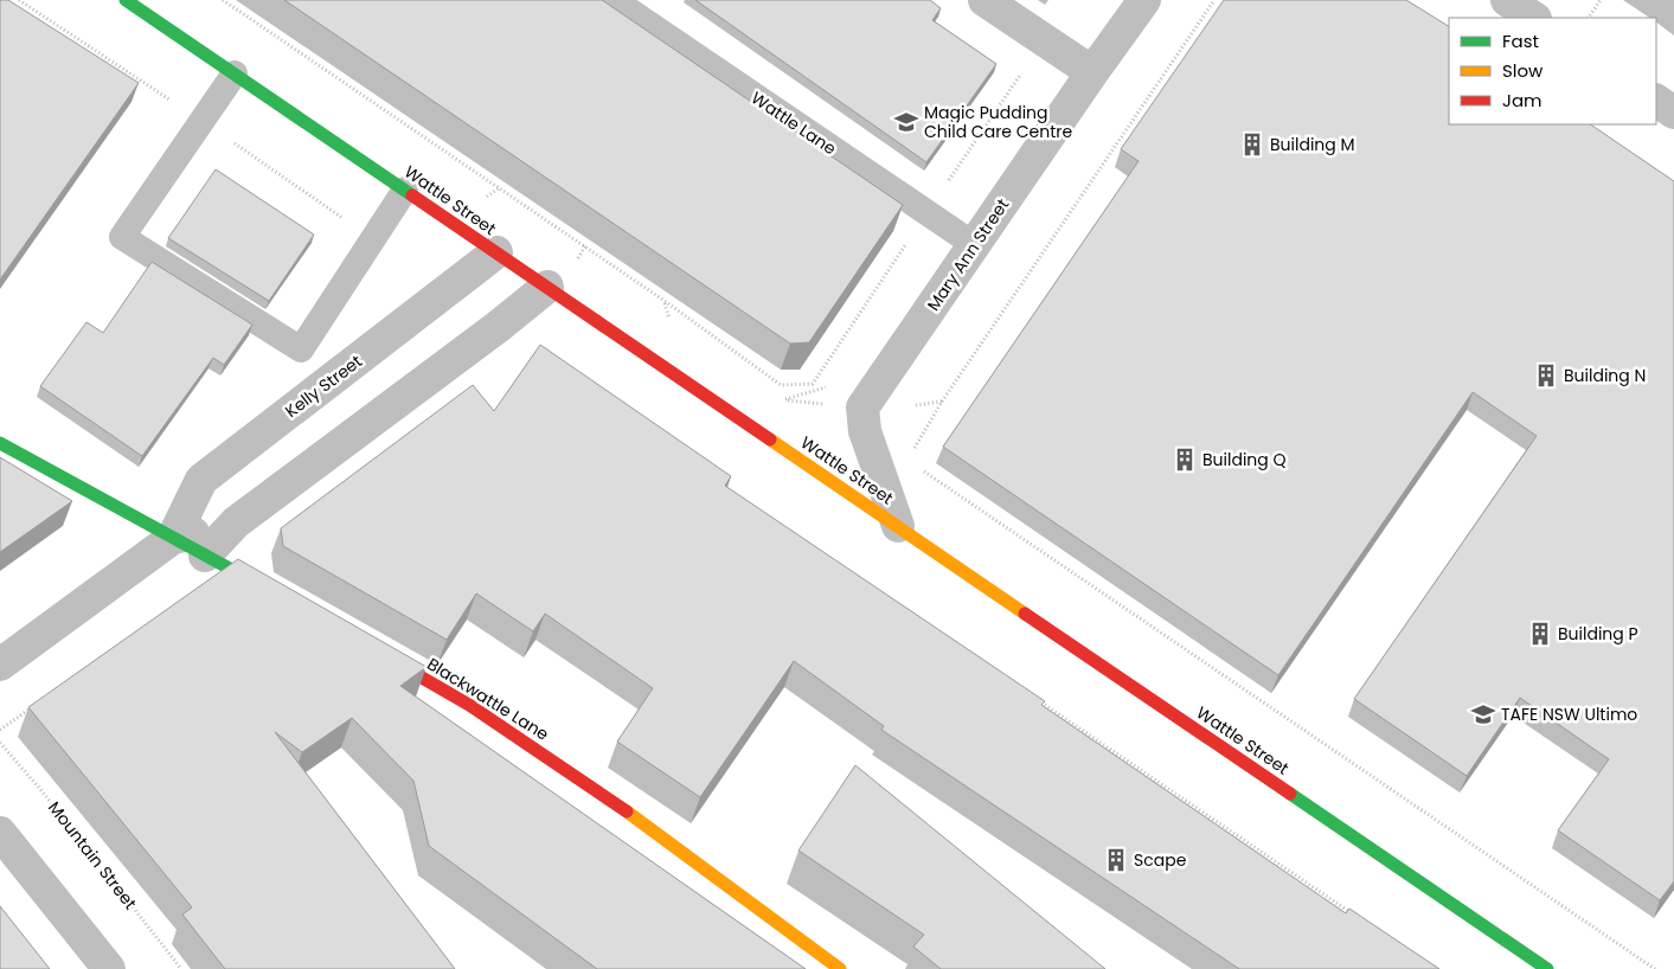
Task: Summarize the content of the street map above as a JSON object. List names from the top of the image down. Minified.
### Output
{"streets":{"main road":["Wattle Street","Blackwattle Lane"],"street":["Mary Ann Street","Kelly Street"],"lane":["Wattle Lane"],"path":["Mountain Street"]},"crossings":[["Wattle Lane","Mary Ann Street"],["Wattle Street","Mary Ann Street"],["Wattle Street","Kelly Street"]],"places":{"school or university":["Magic Pudding Child Care Centre","TAFE NSW Ultimo"],"building":["Building M","Building N","Building Q","Building P","Scape"]},"legend":["Fast","Slow","Jam"]}
